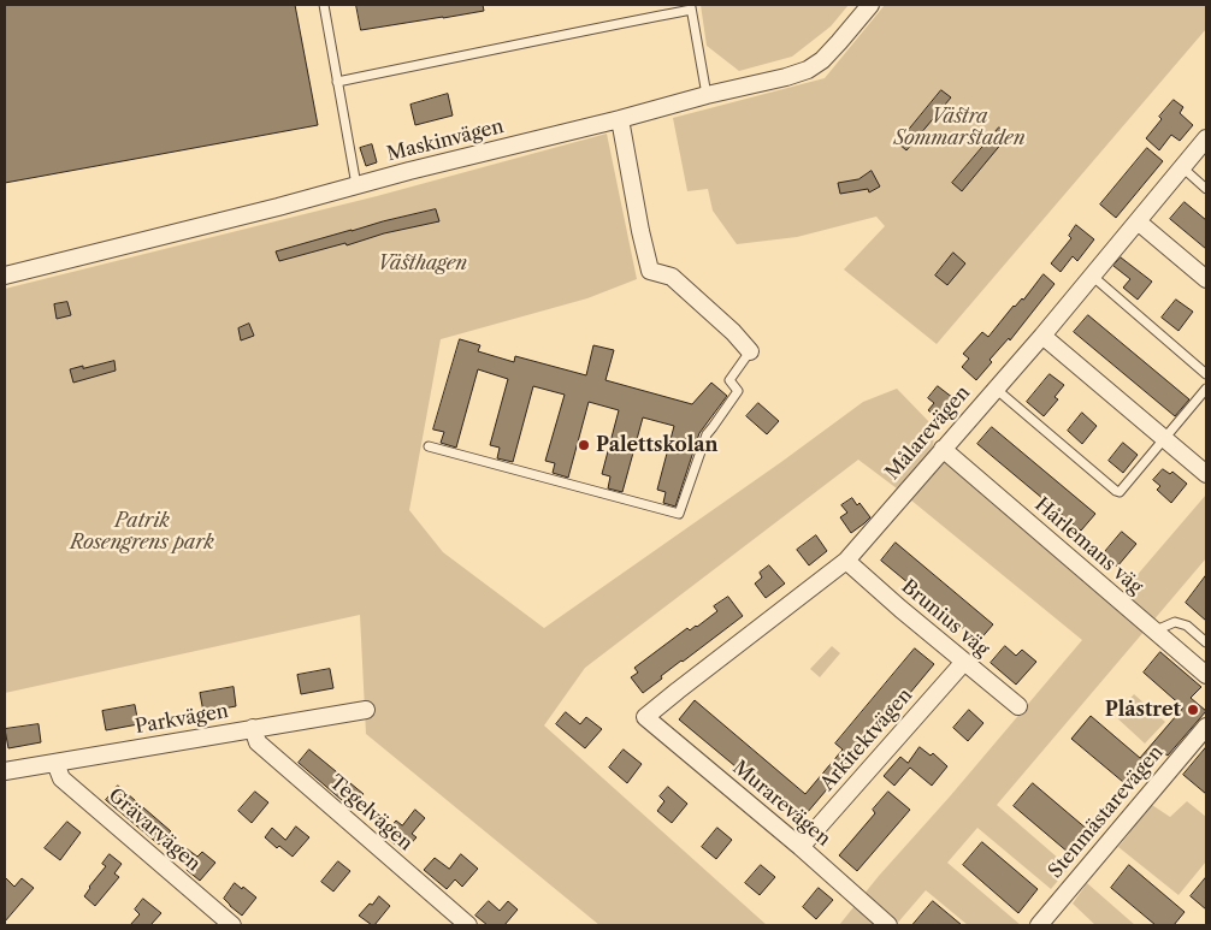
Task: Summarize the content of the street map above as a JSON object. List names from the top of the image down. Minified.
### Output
{"streets":{"street":["Maskinvägen","Målarevägen","Hårlemans väg","Brunius väg","Parkvägen","Arkitektvägen","Murarevägen","Stenmästarevägen","Tegelvägen","Grävarvägen"]},"crossings":[["Målarevägen","Hårlemans väg"],["Målarevägen","Brunius väg"],["Målarevägen","Murarevägen"],["Brunius väg","Arkitektvägen"],["Parkvägen","Tegelvägen"],["Parkvägen","Grävarvägen"],["Arkitektvägen","Murarevägen"]],"parks":["Västra Sommarstaden","Västhagen","Patrik Rosengrens park"],"places":["Palettskolan","Plåstret"]}
